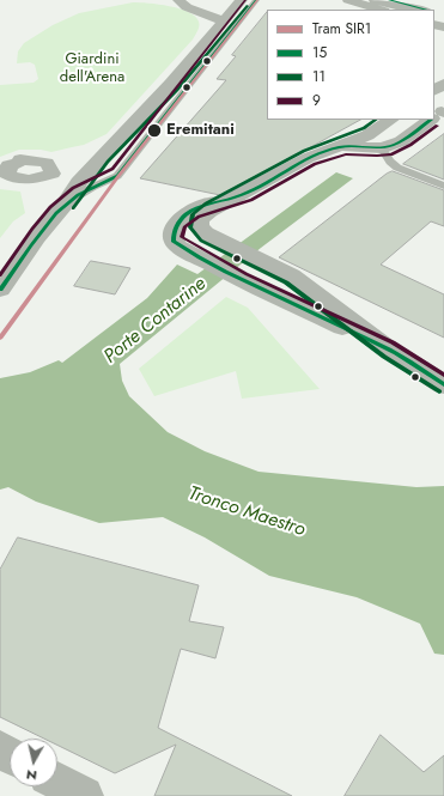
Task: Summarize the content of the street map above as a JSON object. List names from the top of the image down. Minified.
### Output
{"water":["Porte Contarine","Tronco Maestro"],"parks":["Giardini dell'Arena"],"places":["Eremitani"],"lines":["tram line SIR1","transit line 15","transit line 9","transit line 11"],"legend":["Tram SIR1","15","11","9"],"north":"bottom"}
